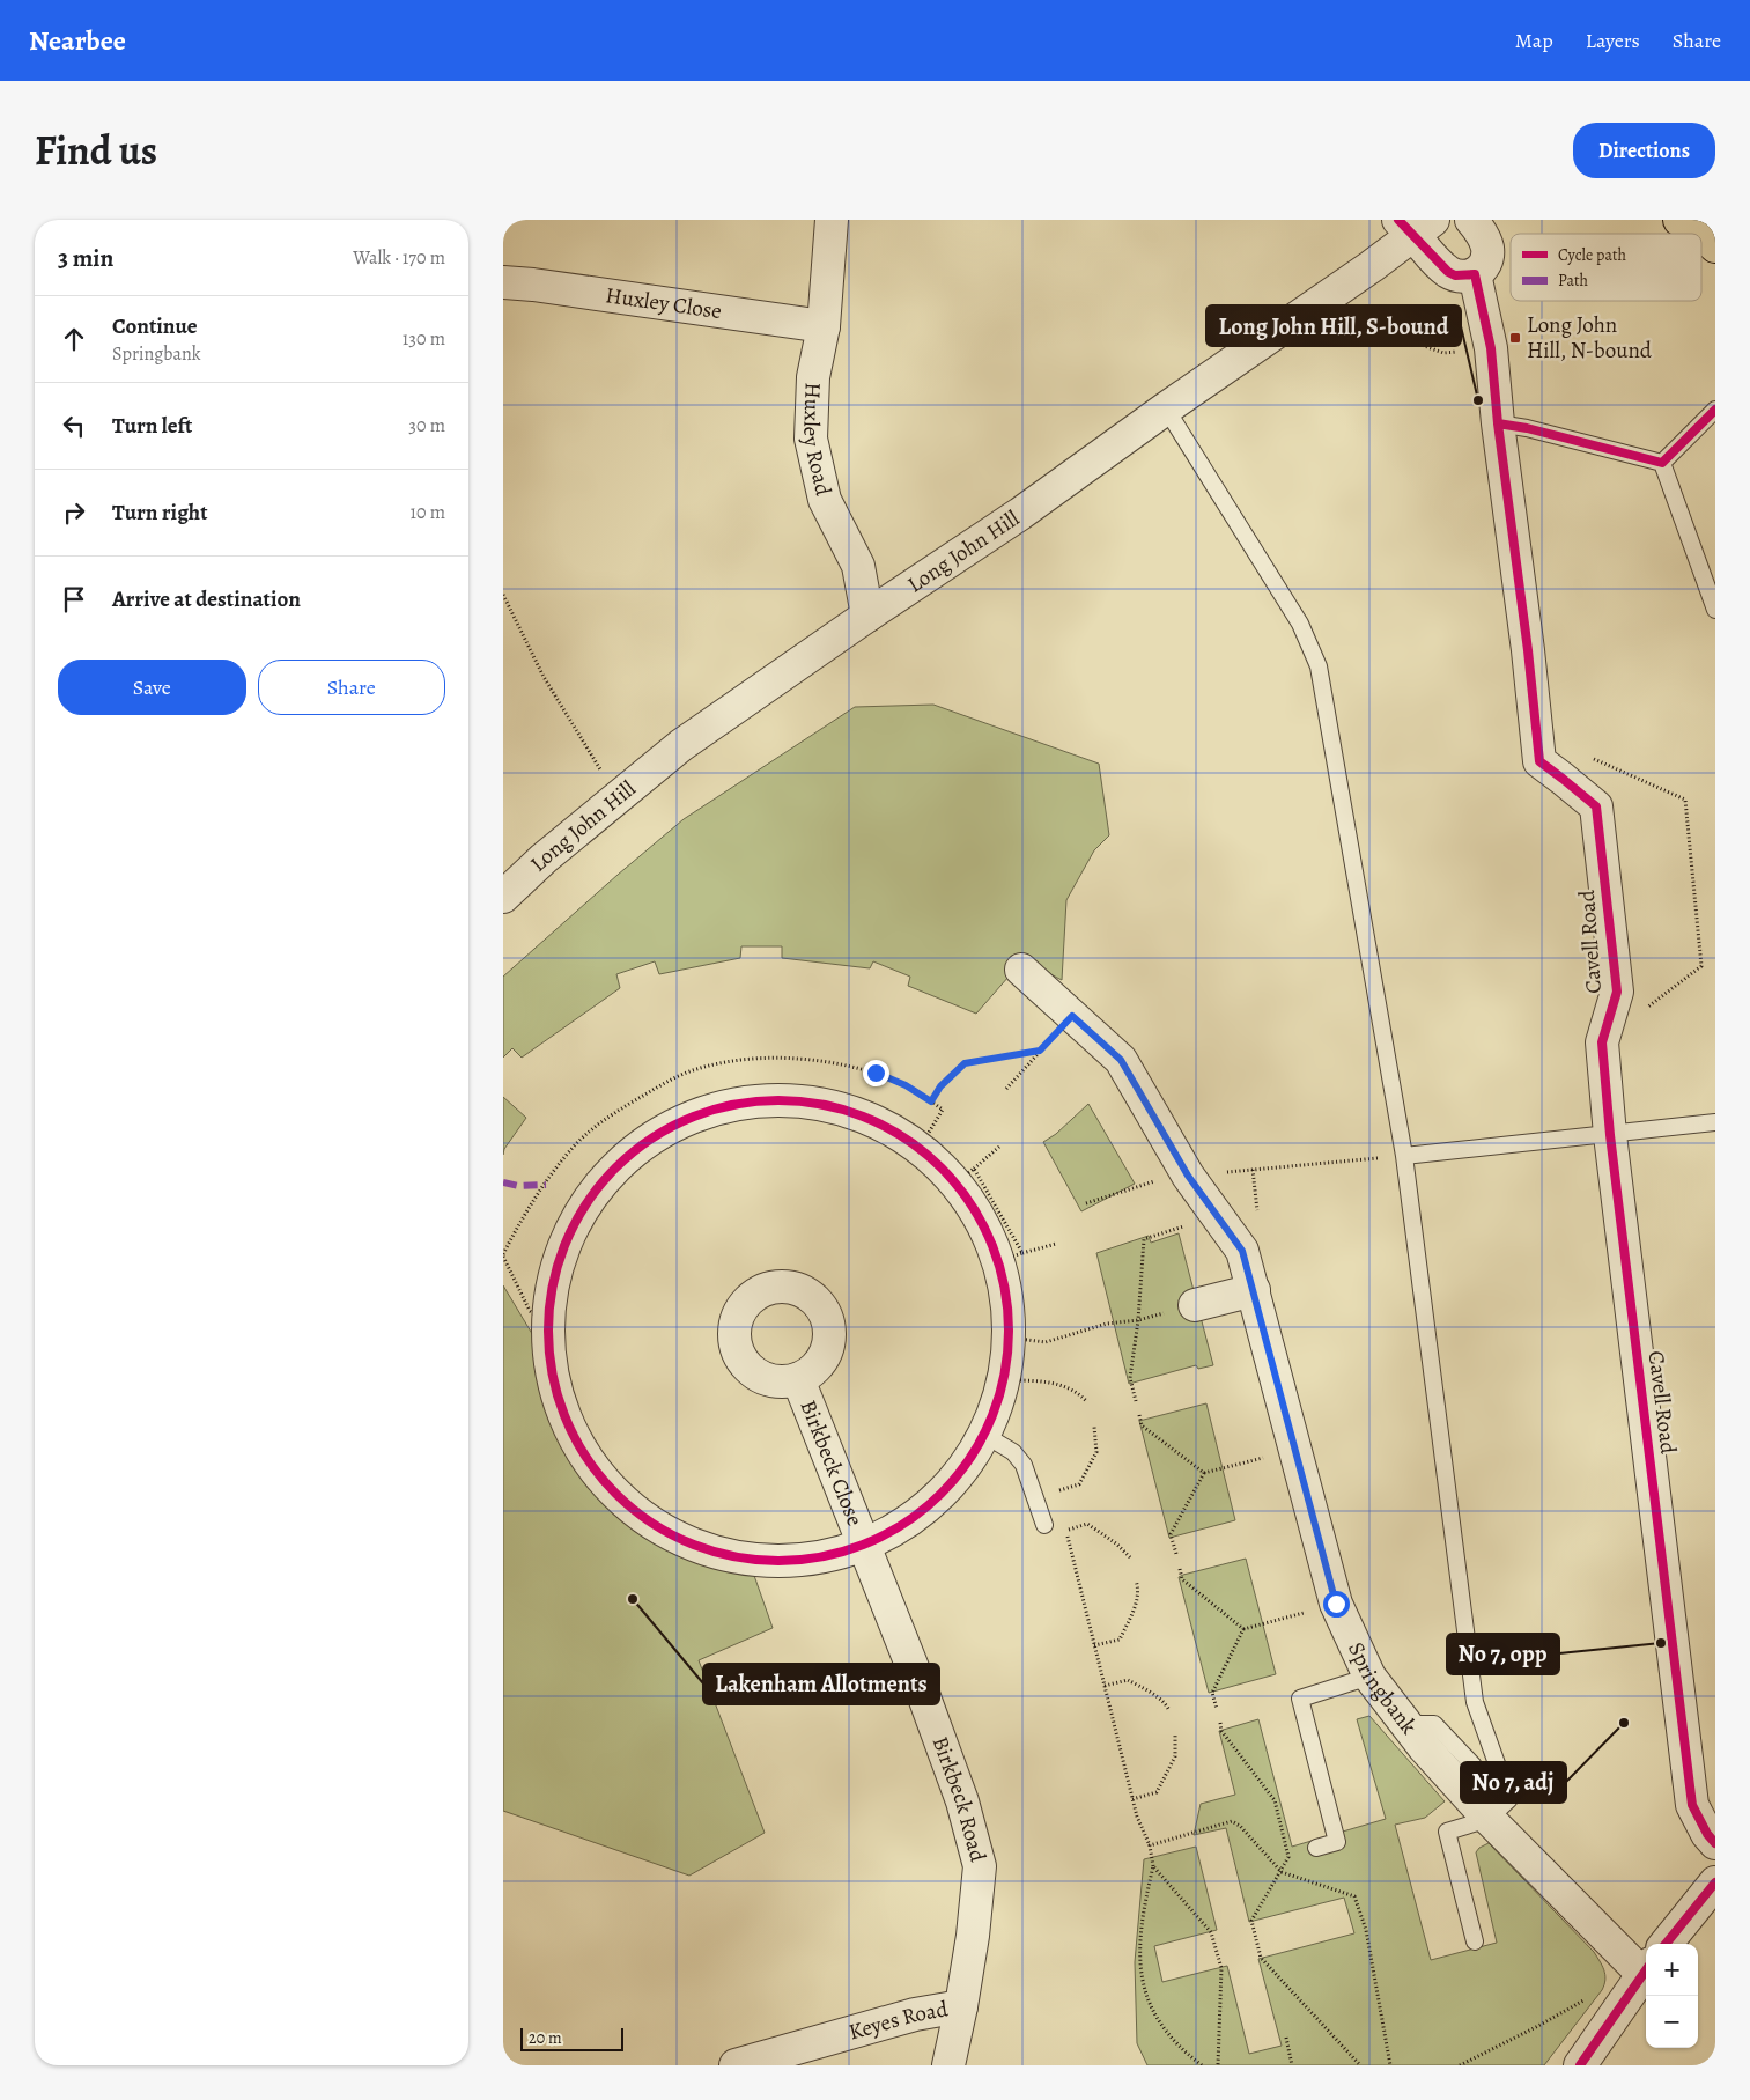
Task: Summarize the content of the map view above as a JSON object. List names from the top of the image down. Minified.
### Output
{"streets":{"street":["Huxley Close","Huxley Road","Long John Hill","Cavell Road","Birkbeck Close","Springbank","Birkbeck Road","Keyes Road"]},"crossings":[["Huxley Close","Huxley Road"],["Huxley Road","Long John Hill"],["Birkbeck Close","Birkbeck Road"],["Birkbeck Road","Keyes Road"]],"places":{"transit":["Long John Hill, N-bound"],"other":["Long John Hill, S-bound","Lakenham Allotments","No 7, opp","No 7, adj"]},"legend":["Cycle path","Path"],"scale_bar":"20 m","page":{"header":"Nearbee","nav":["Map","Layers","Share"],"title":"Find us","buttons":["Directions",["Save","Share"]],"heading":["3 min","Walk · 170 m"],"list":[["Continue","Springbank","130 m"],["Turn left","30 m"],["Turn right","10 m"],"Arrive at destination"],"map_buttons":["+","−"],"scale":"20 m"}}
